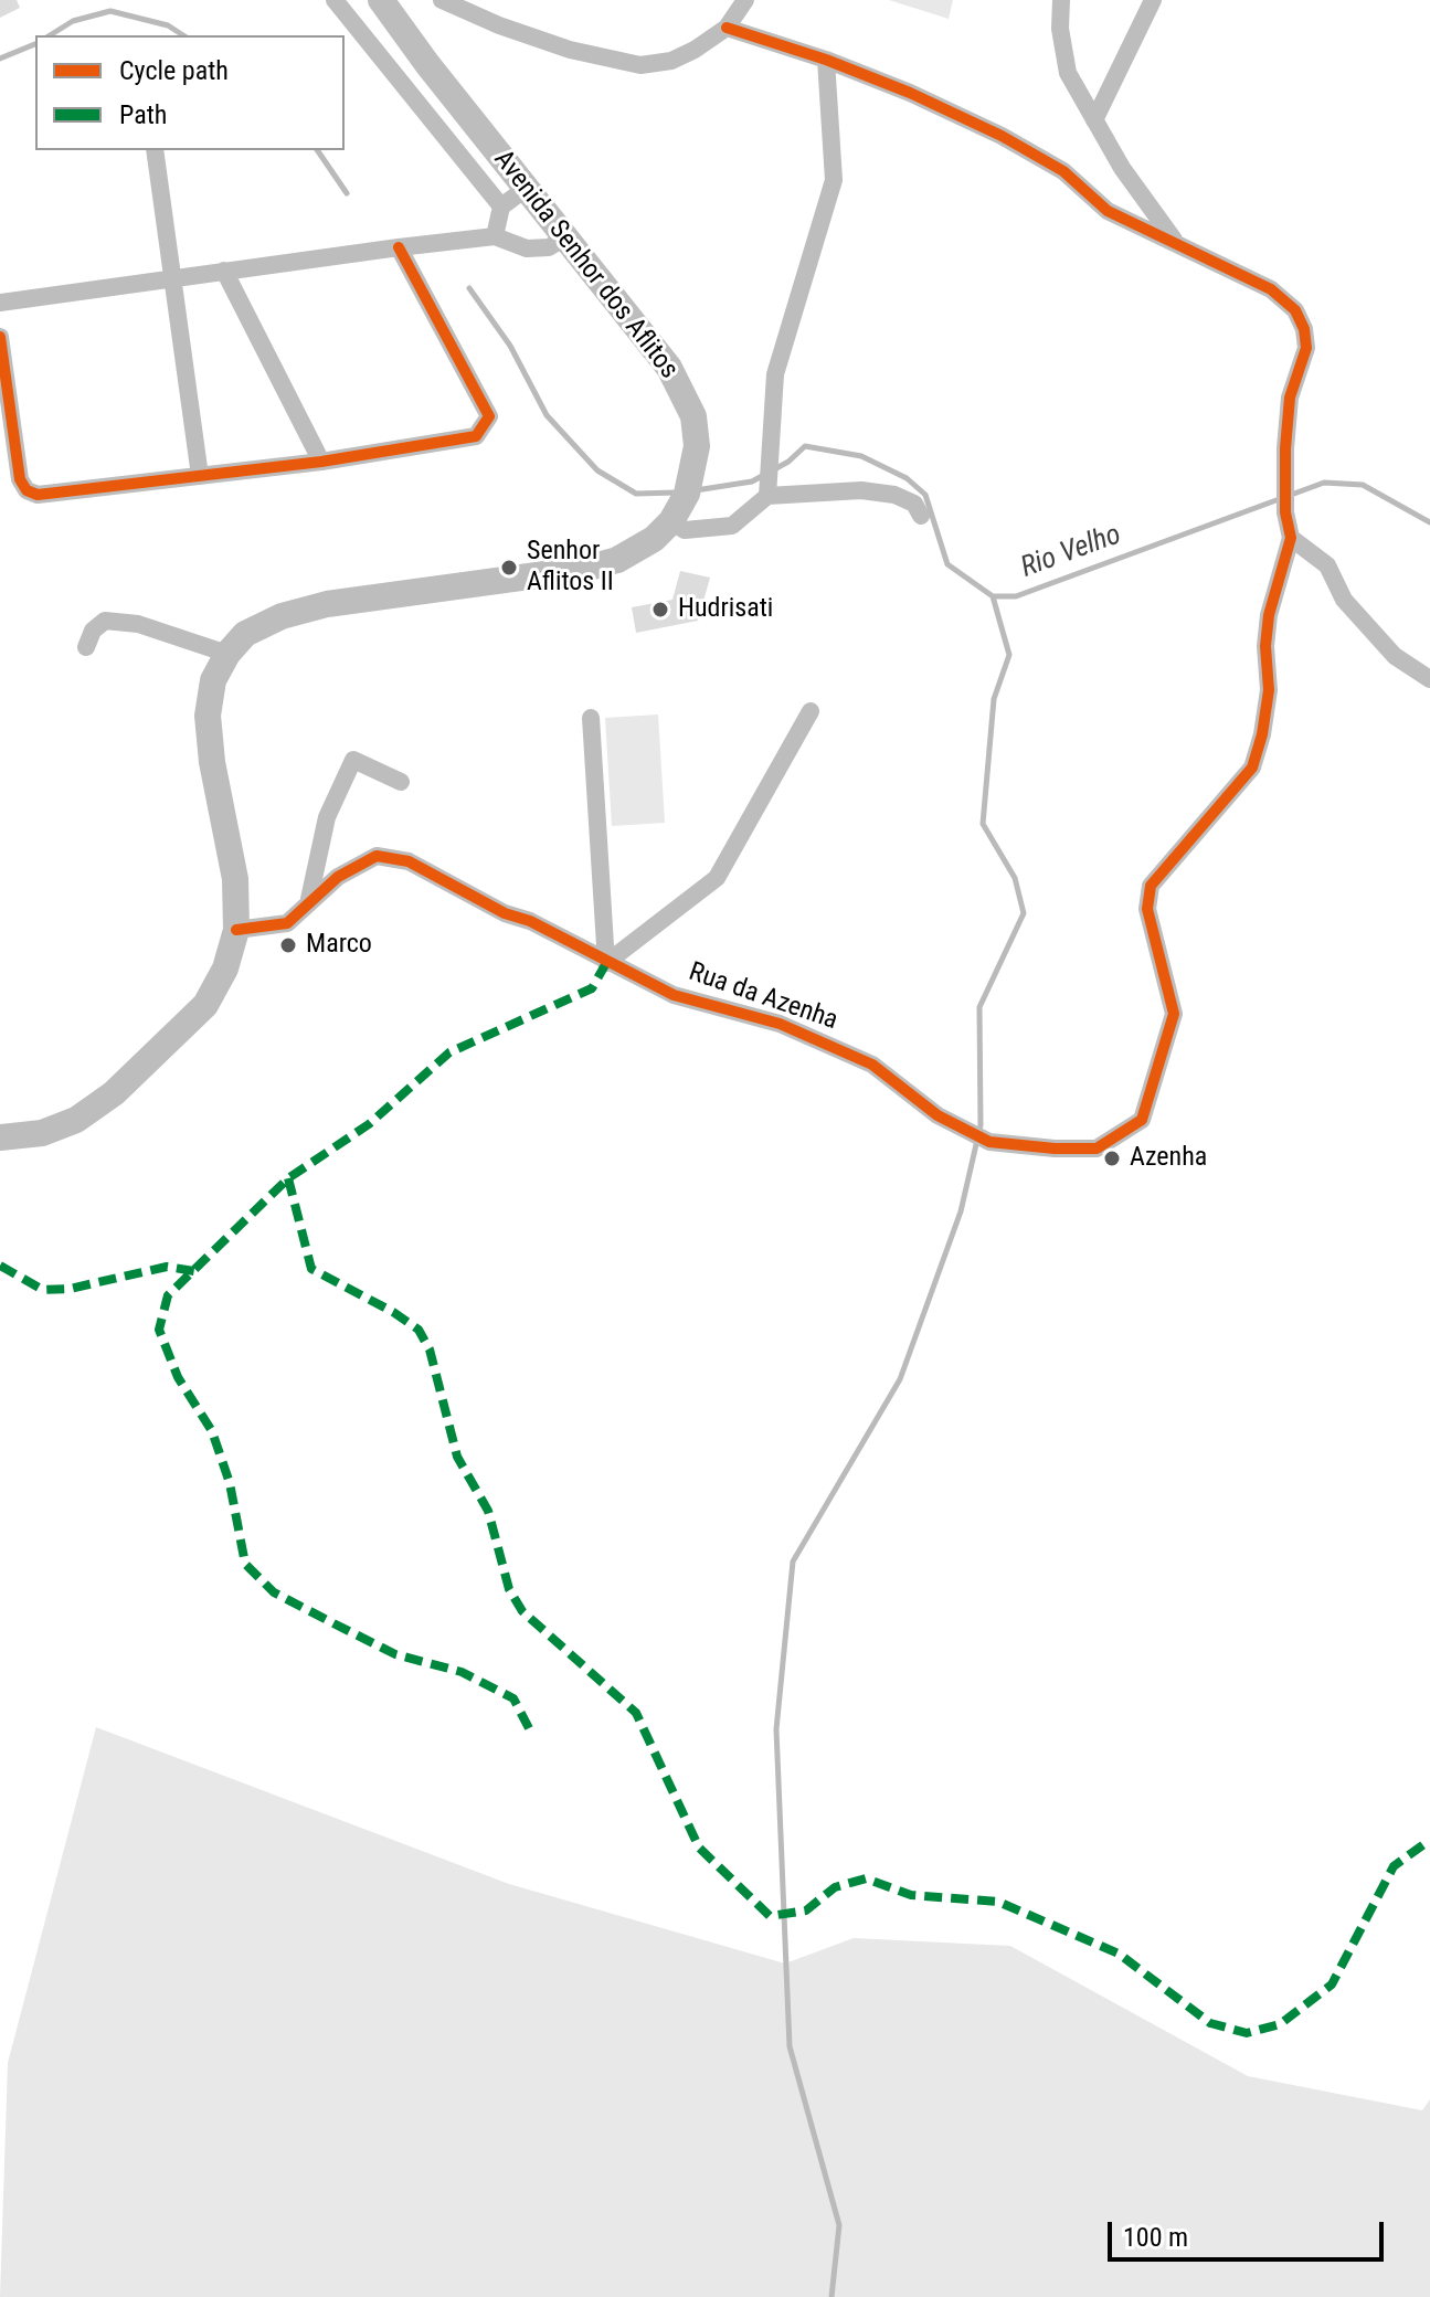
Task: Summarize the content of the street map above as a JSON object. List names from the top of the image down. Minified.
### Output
{"streets":{"main road":["Avenida Senhor dos Aflitos"],"street":["Rua da Azenha"]},"crossings":[["Avenida Senhor dos Aflitos","Rua da Azenha"]],"water":["Rio Velho"],"places":["Senhor Aflitos II","Hudrisati","Marco","Azenha"],"legend":["Cycle path","Path"],"scale_bar":"100 m"}
